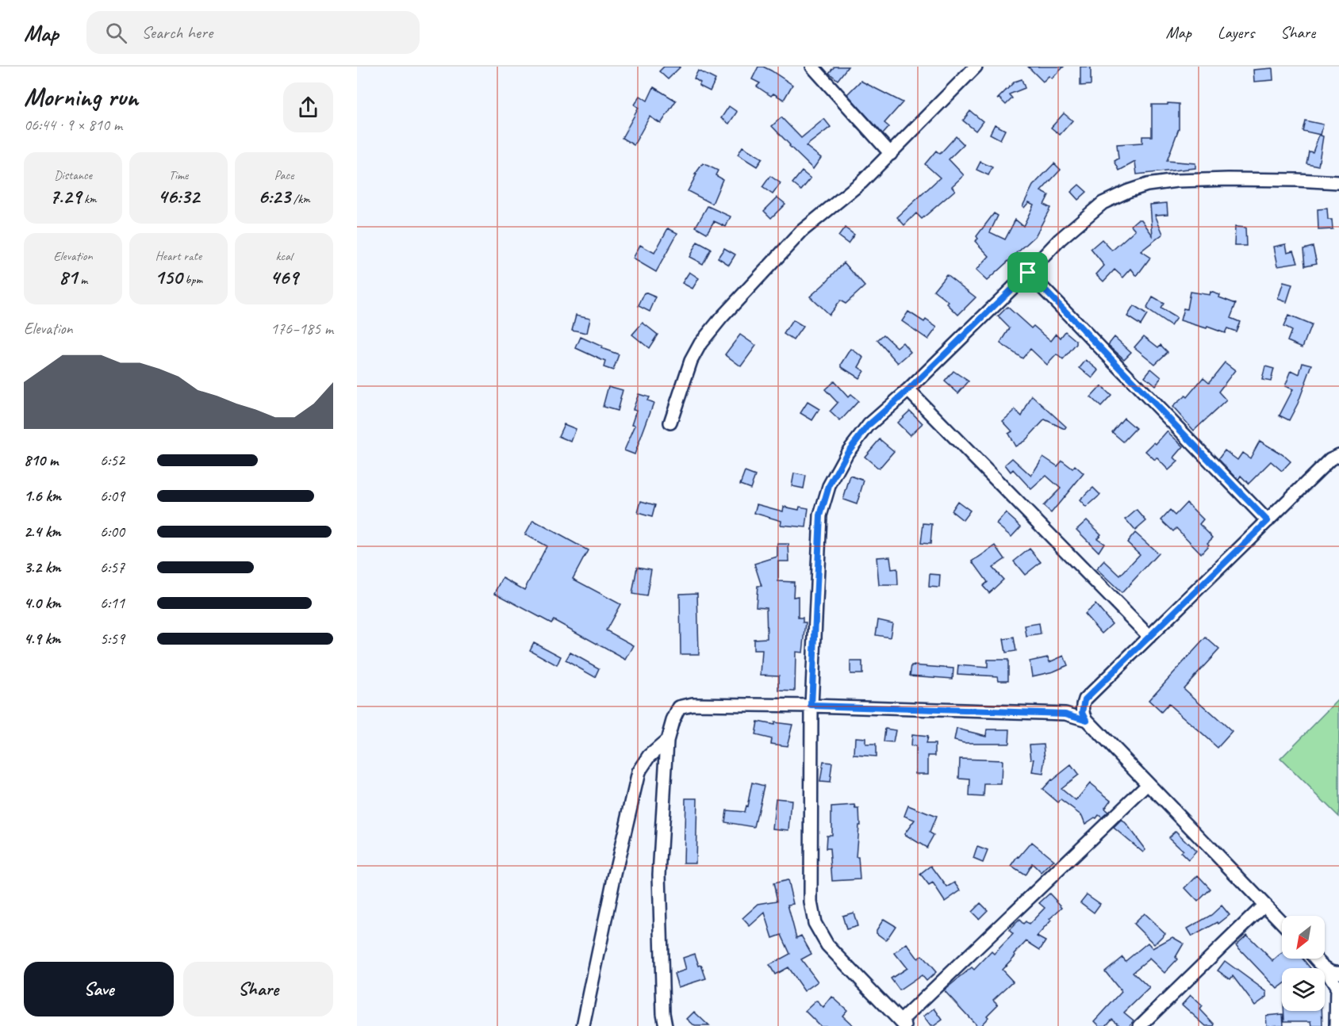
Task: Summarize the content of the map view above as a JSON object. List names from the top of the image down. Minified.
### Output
{"north":"bottom left","page":{"header":"Map","search":"Search here","nav":["Map","Layers","Share"],"heading":["Morning run","06:44 · 9 × 810 m"],"stats":[["Distance","7.29 km"],["Time","46:32"],["Pace","6:23 /km"],["Elevation","81 m"],["Heart rate","150 bpm"],["kcal","469"]],"chart":["Elevation","176–185 m"],"list":[{"name":"810 m","note":"6:52"},{"name":"1.6 km","note":"6:09"},{"name":"2.4 km","note":"6:00"},{"name":"3.2 km","note":"6:57"},{"name":"4.0 km","note":"6:11"},{"name":"4.9 km","note":"5:59"}],"buttons":["Save","Share"]}}
